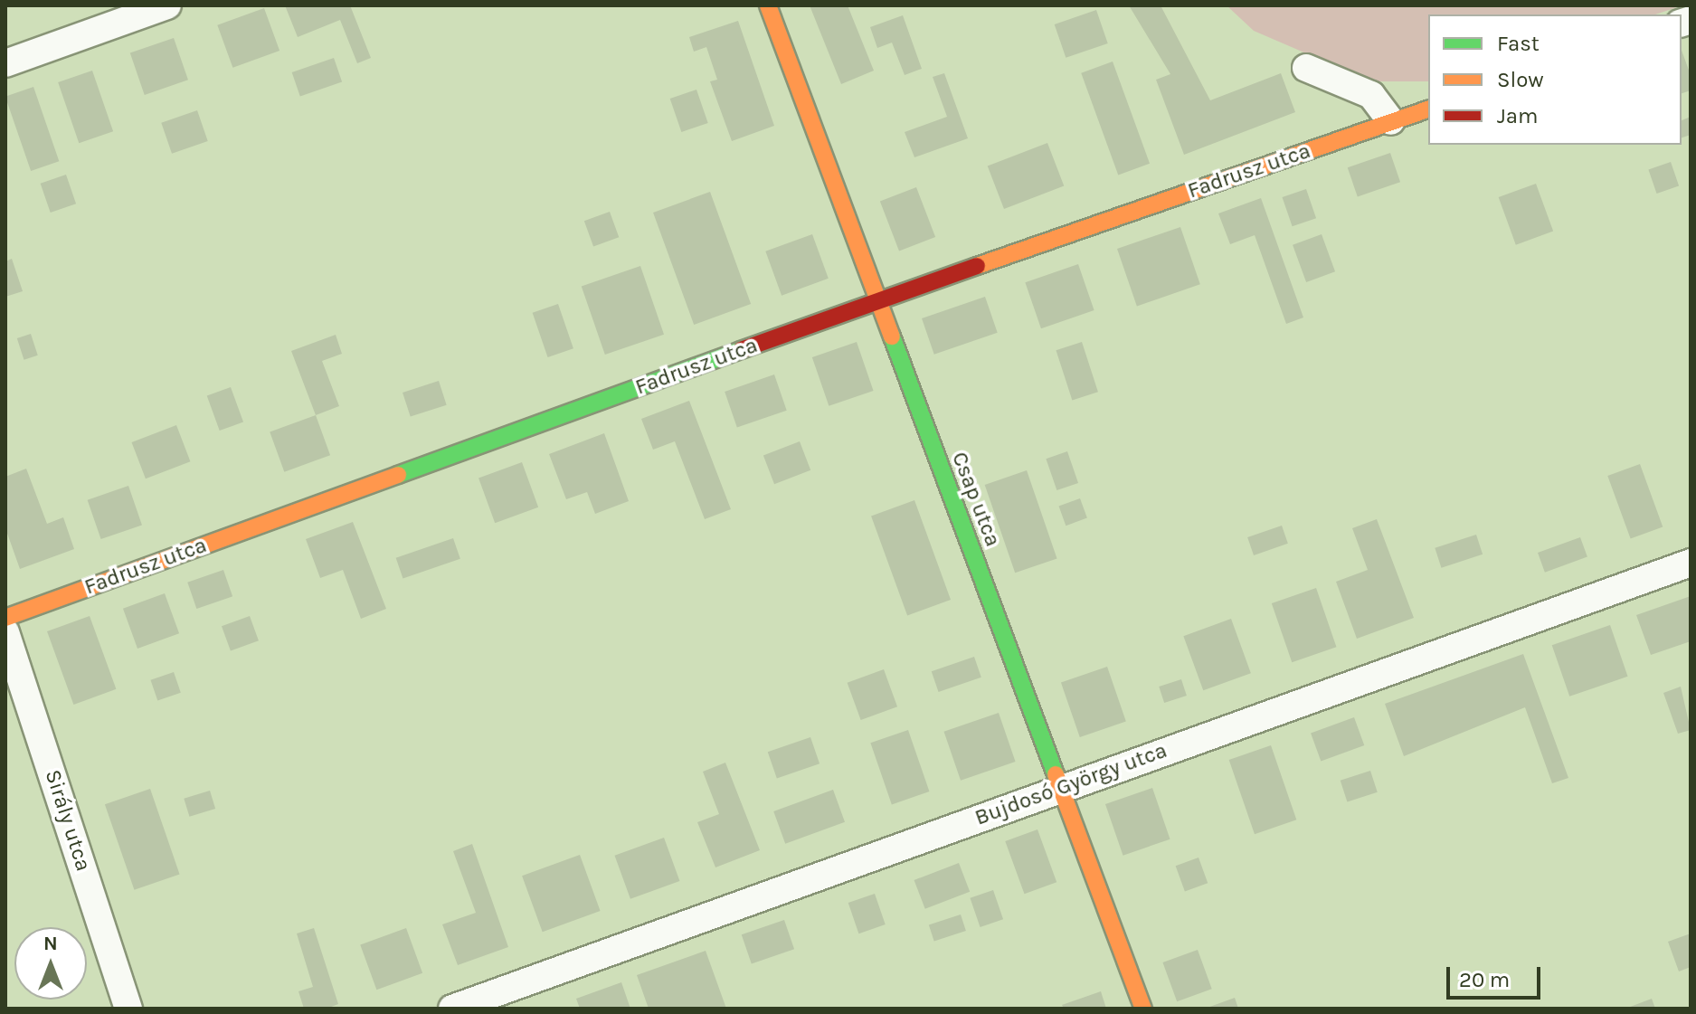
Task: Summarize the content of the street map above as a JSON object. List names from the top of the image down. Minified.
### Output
{"streets":{"street":["Fadrusz utca","Csap utca","Bujdosó György utca","Sirály utca"]},"crossings":[["Fadrusz utca","Csap utca"],["Csap utca","Bujdosó György utca"]],"legend":["Fast","Slow","Jam"],"scale_bar":"20 m","north":"top"}
